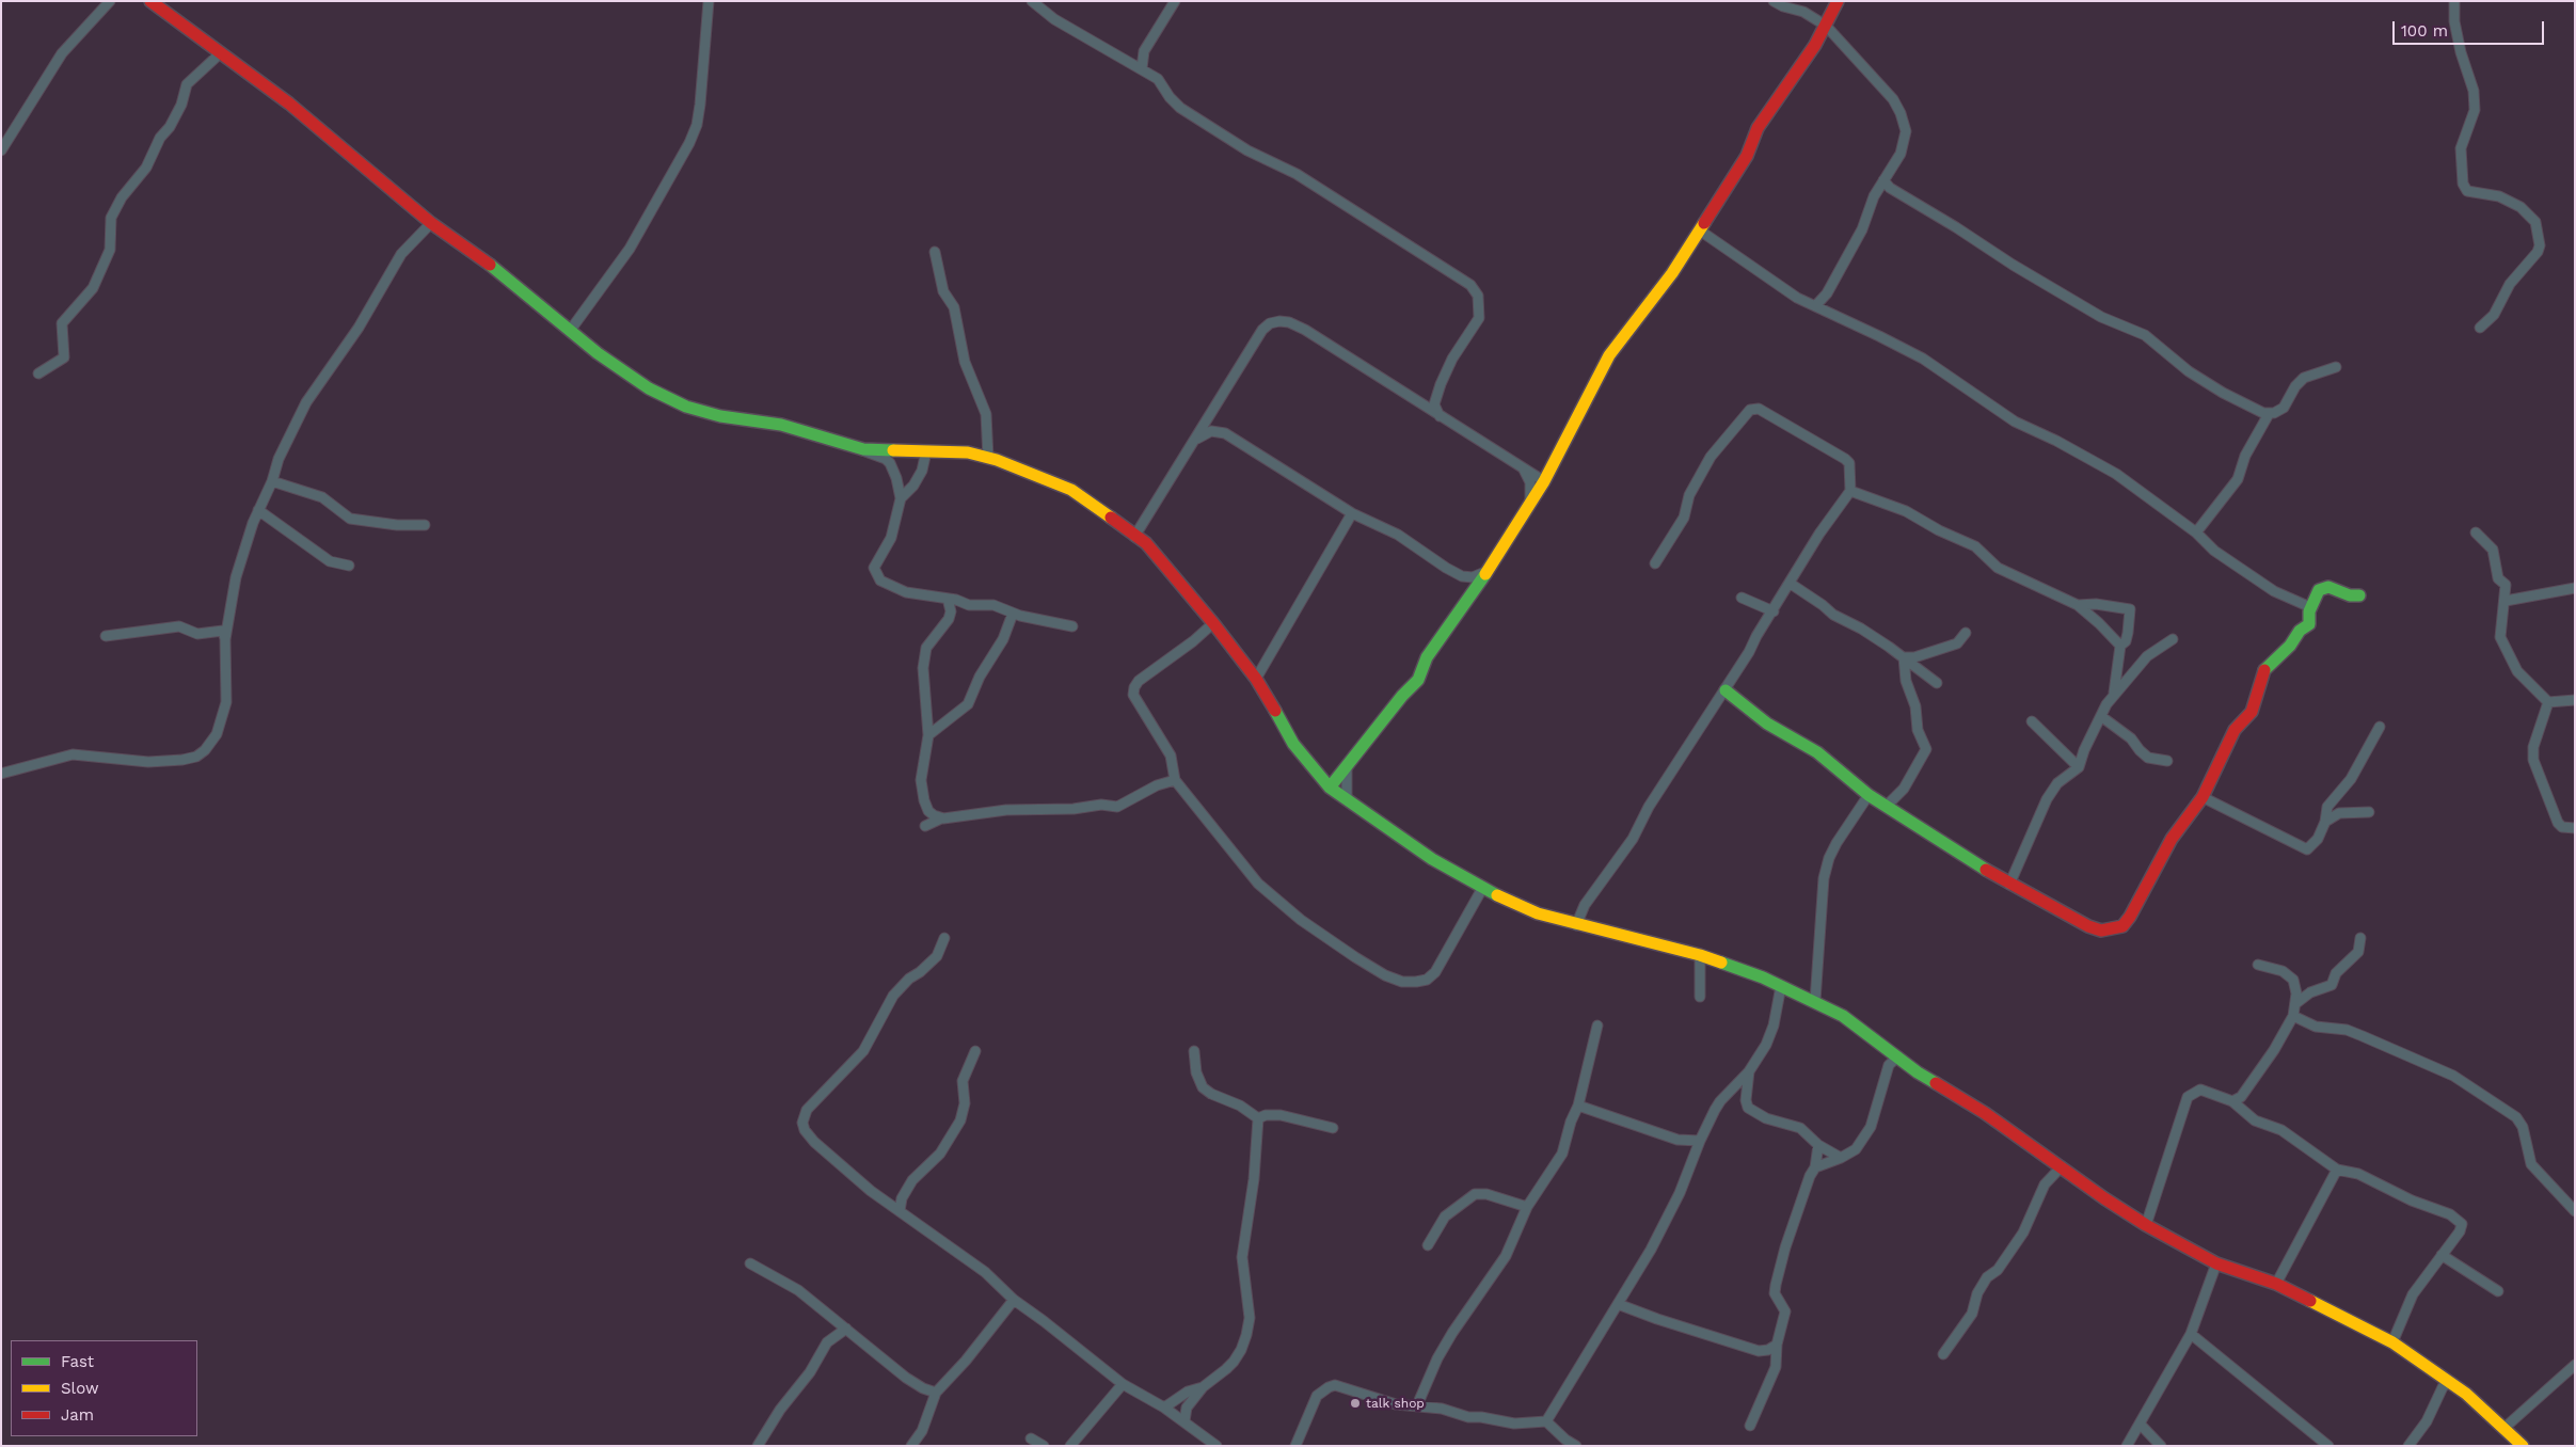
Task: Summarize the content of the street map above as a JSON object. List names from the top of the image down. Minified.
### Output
{"places":["talk shop"],"legend":["Fast","Slow","Jam"],"scale_bar":"100 m"}
